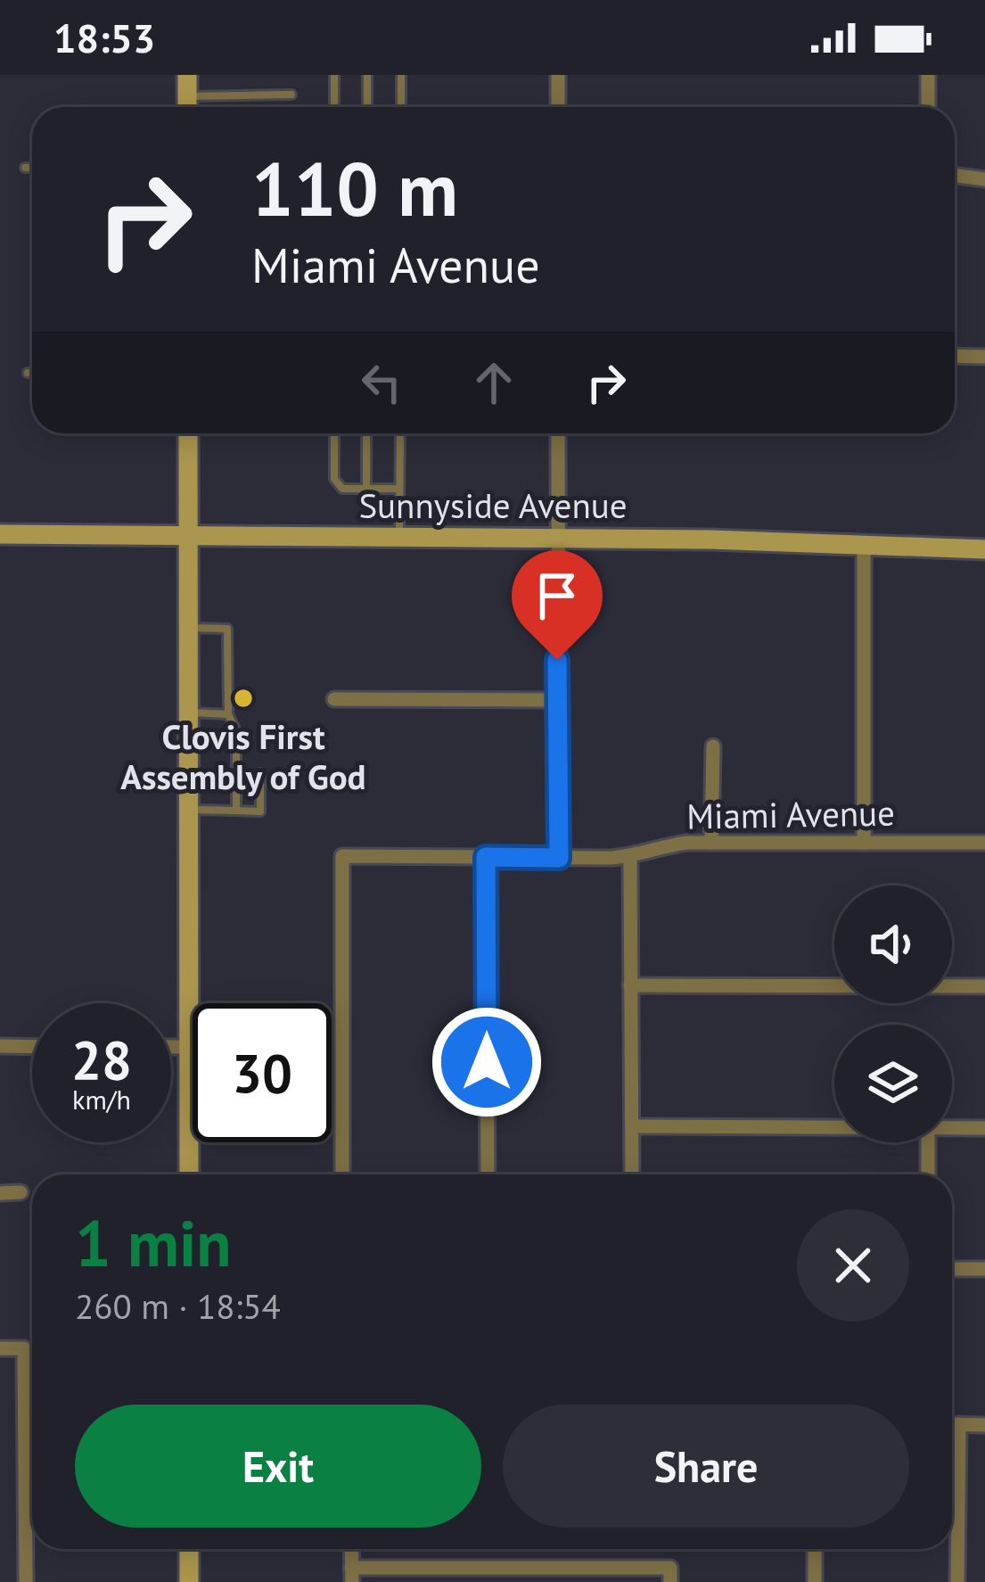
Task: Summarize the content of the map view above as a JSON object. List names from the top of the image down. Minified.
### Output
{"streets":{"main road":["Sunnyside Avenue"],"street":["Miami Avenue"]},"places":["Clovis First Assembly of God"],"page":{"status":"18:53","turn":["110 m","Miami Avenue"],"speed":"28 km/h","limit":"30","heading":["1 min","260 m · 18:54"],"buttons":["Exit","Share"]}}
